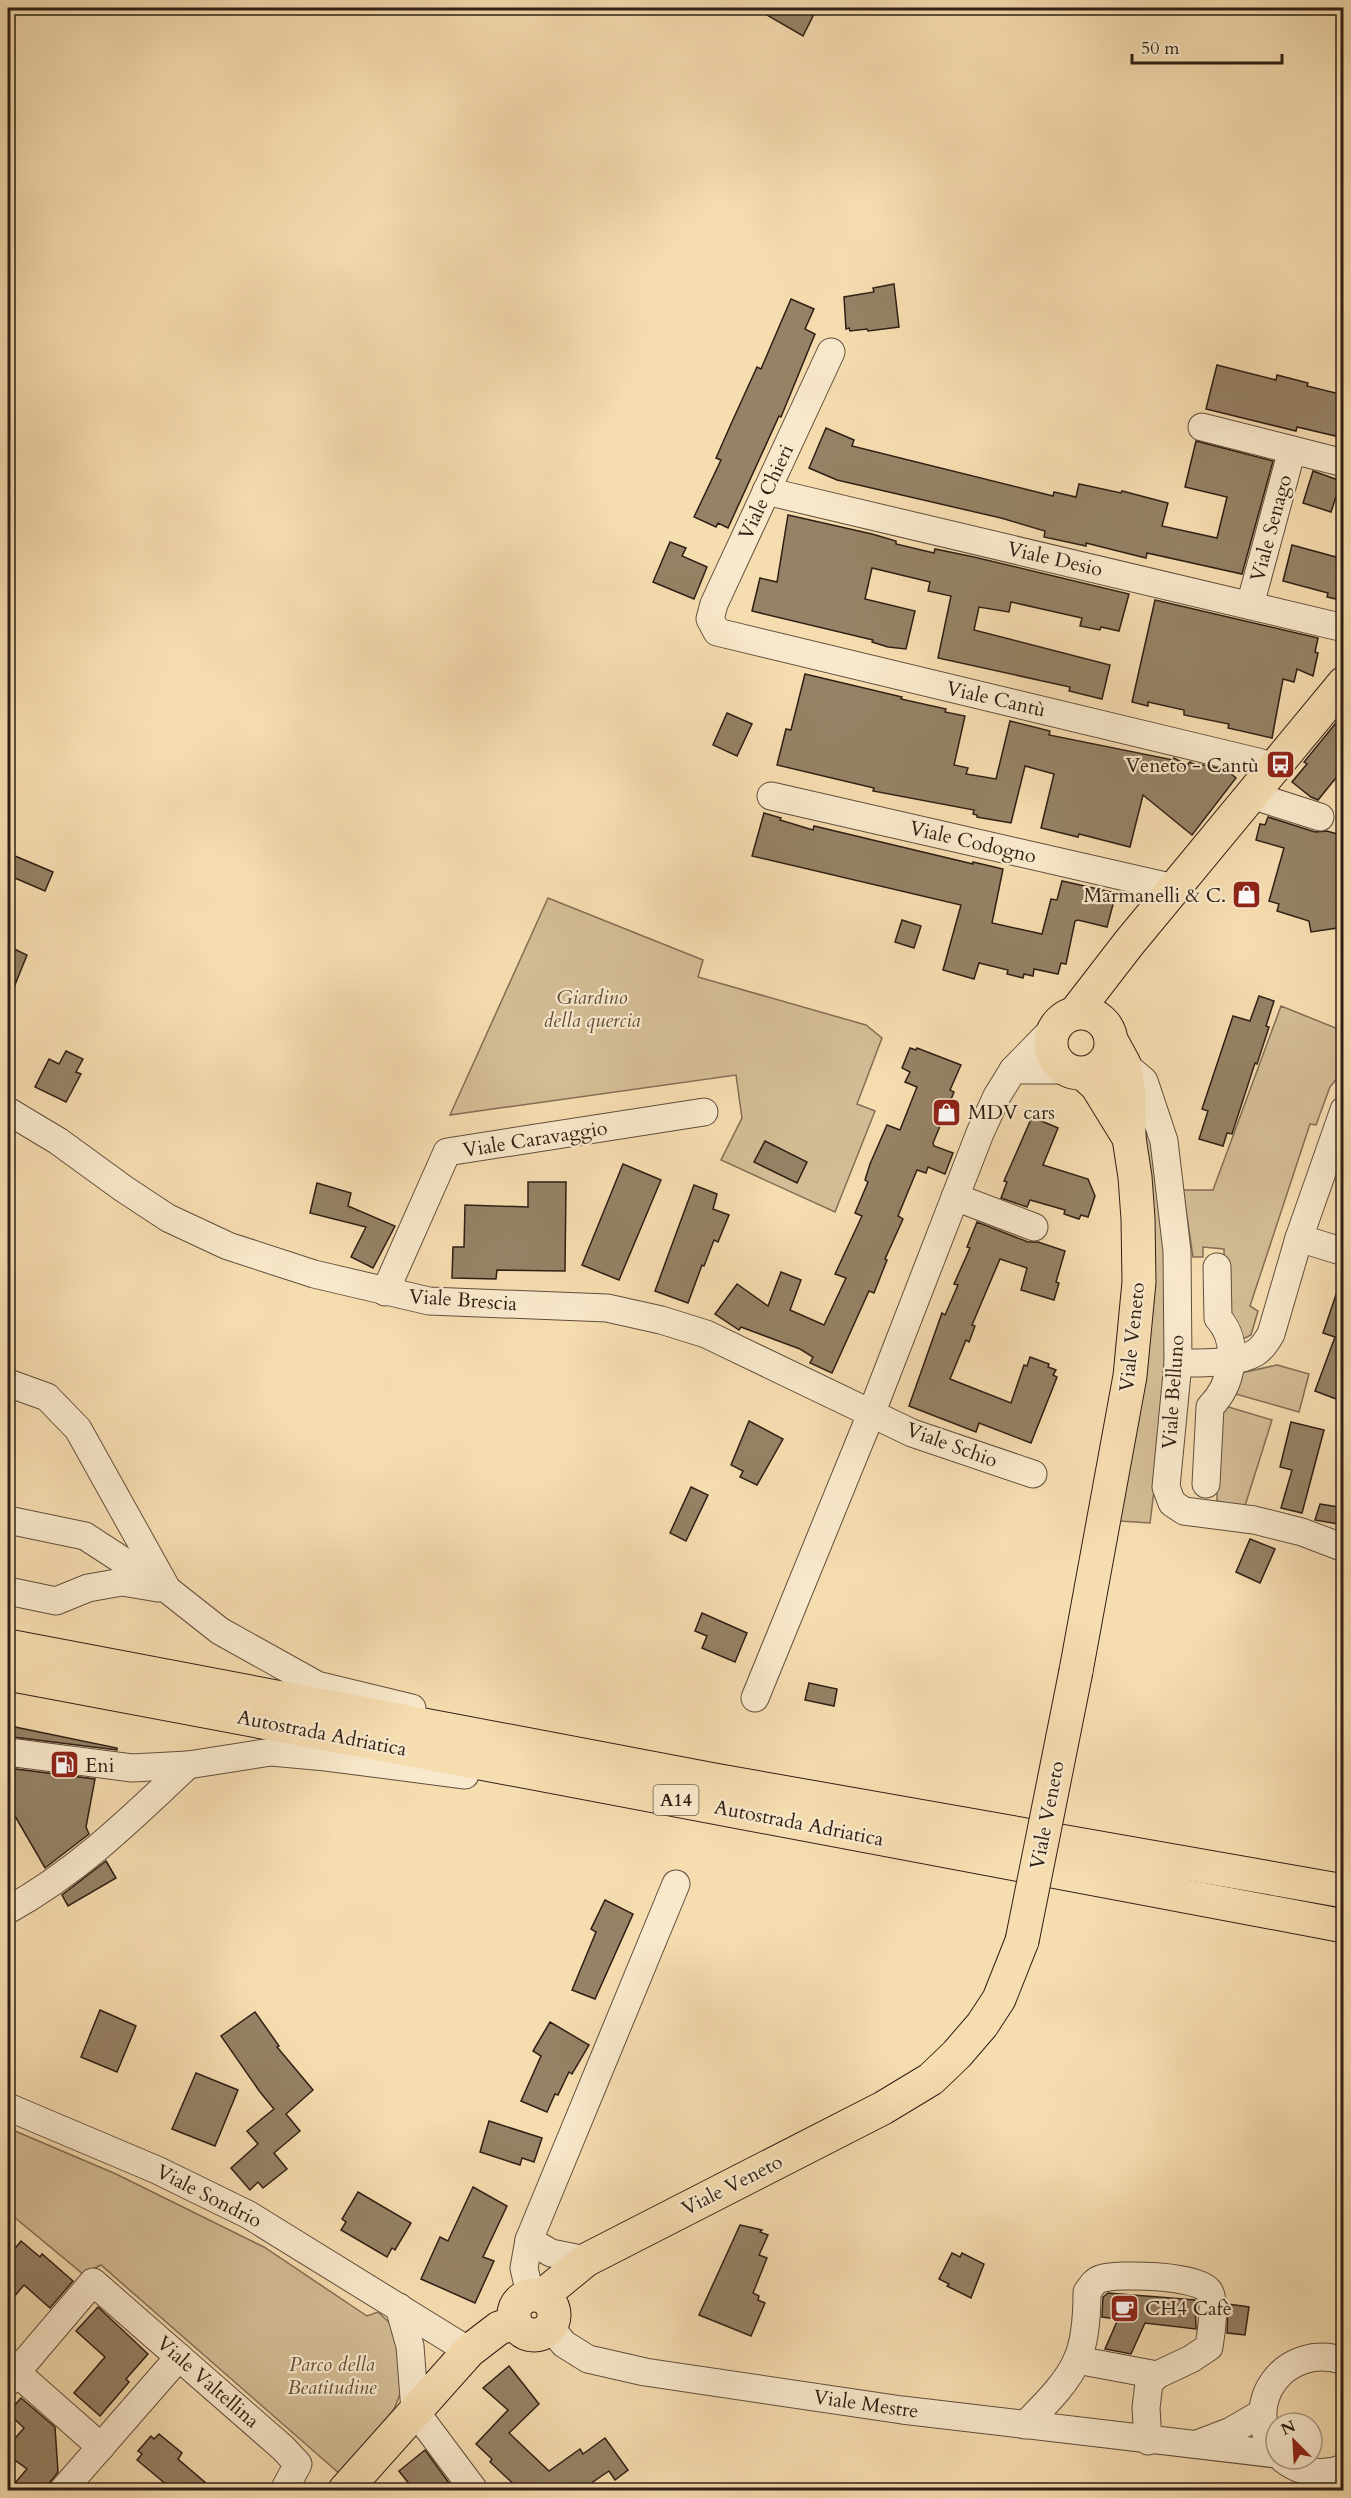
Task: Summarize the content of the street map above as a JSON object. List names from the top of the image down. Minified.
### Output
{"streets":{"main road":["Viale Veneto","Autostrada Adriatica","A14"],"street":["Viale Chieri","Viale Senago","Viale Desio","Viale Cantù","Viale Codogno","Viale Caravaggio","Viale Brescia","Viale Belluno","Viale Schio","Viale Sondrio","Viale Valtellina","Viale Mestre"]},"crossings":[["Viale Chieri","Viale Desio"],["Viale Chieri","Viale Cantù"],["Viale Senago","Viale Desio"],["Viale Cantù","Viale Veneto"],["Viale Codogno","Viale Veneto"],["Viale Caravaggio","Viale Brescia"],["Viale Brescia","Viale Veneto"],["Viale Brescia","Viale Schio"],["Viale Veneto","Viale Belluno"],["Viale Veneto","Viale Schio"],["Viale Veneto","Viale Sondrio"],["Viale Veneto","Viale Mestre"]],"parks":["Giardino della quercia","Parco della Beatitudine"],"places":{"bus stop":["Veneto - Cantù"],"shop":["Marmanelli & C.","MDV cars"],"fuel station":["Eni"],"cafe":["CH4 Cafè"]},"scale_bar":"50 m","north":"top left"}
